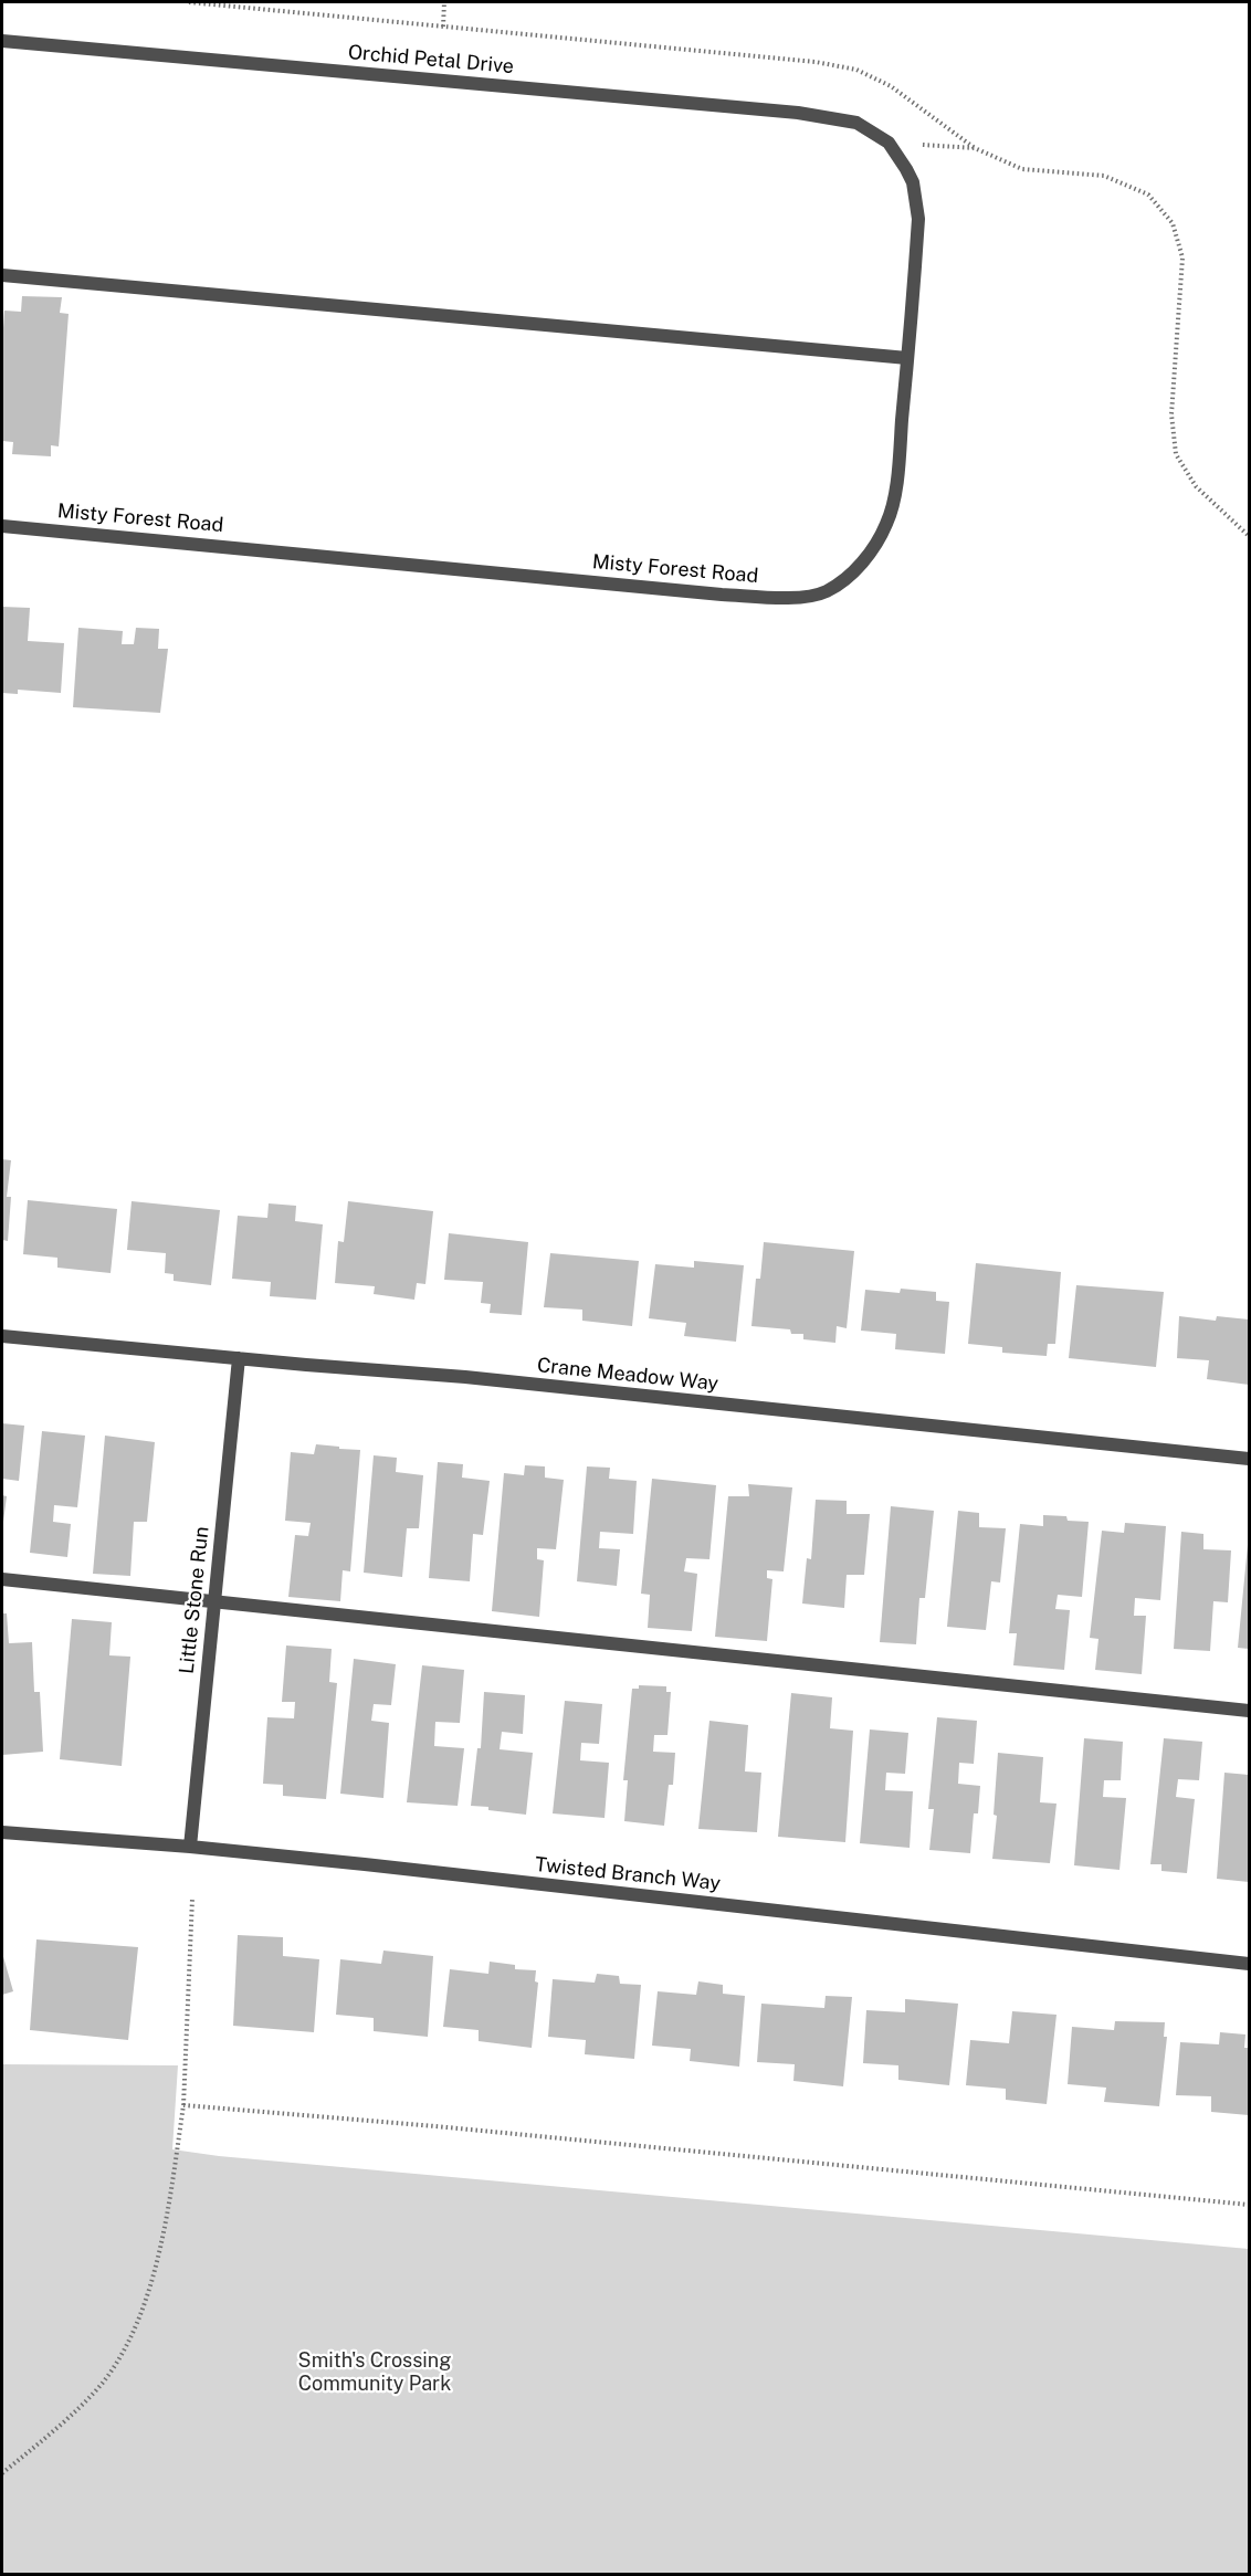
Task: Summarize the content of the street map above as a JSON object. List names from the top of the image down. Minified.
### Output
{"streets":{"street":["Orchid Petal Drive","Misty Forest Road","Crane Meadow Way","Little Stone Run","Twisted Branch Way"]},"crossings":[["Orchid Petal Drive","Misty Forest Road"],["Crane Meadow Way","Little Stone Run"],["Little Stone Run","Twisted Branch Way"]],"parks":["Smith's Crossing Community Park"]}
